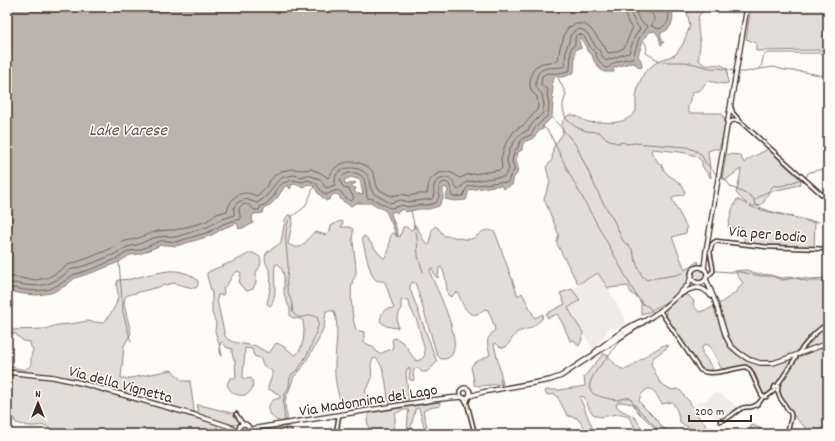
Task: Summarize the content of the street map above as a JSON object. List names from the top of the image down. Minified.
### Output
{"streets":{"main road":["Via della Vignetta","Via Madonnina del Lago"],"street":["Via per Bodio"]},"crossings":[["Via della Vignetta","Via Madonnina del Lago"]],"water":["Lake Varese"],"scale_bar":"200 m","north":"top"}
